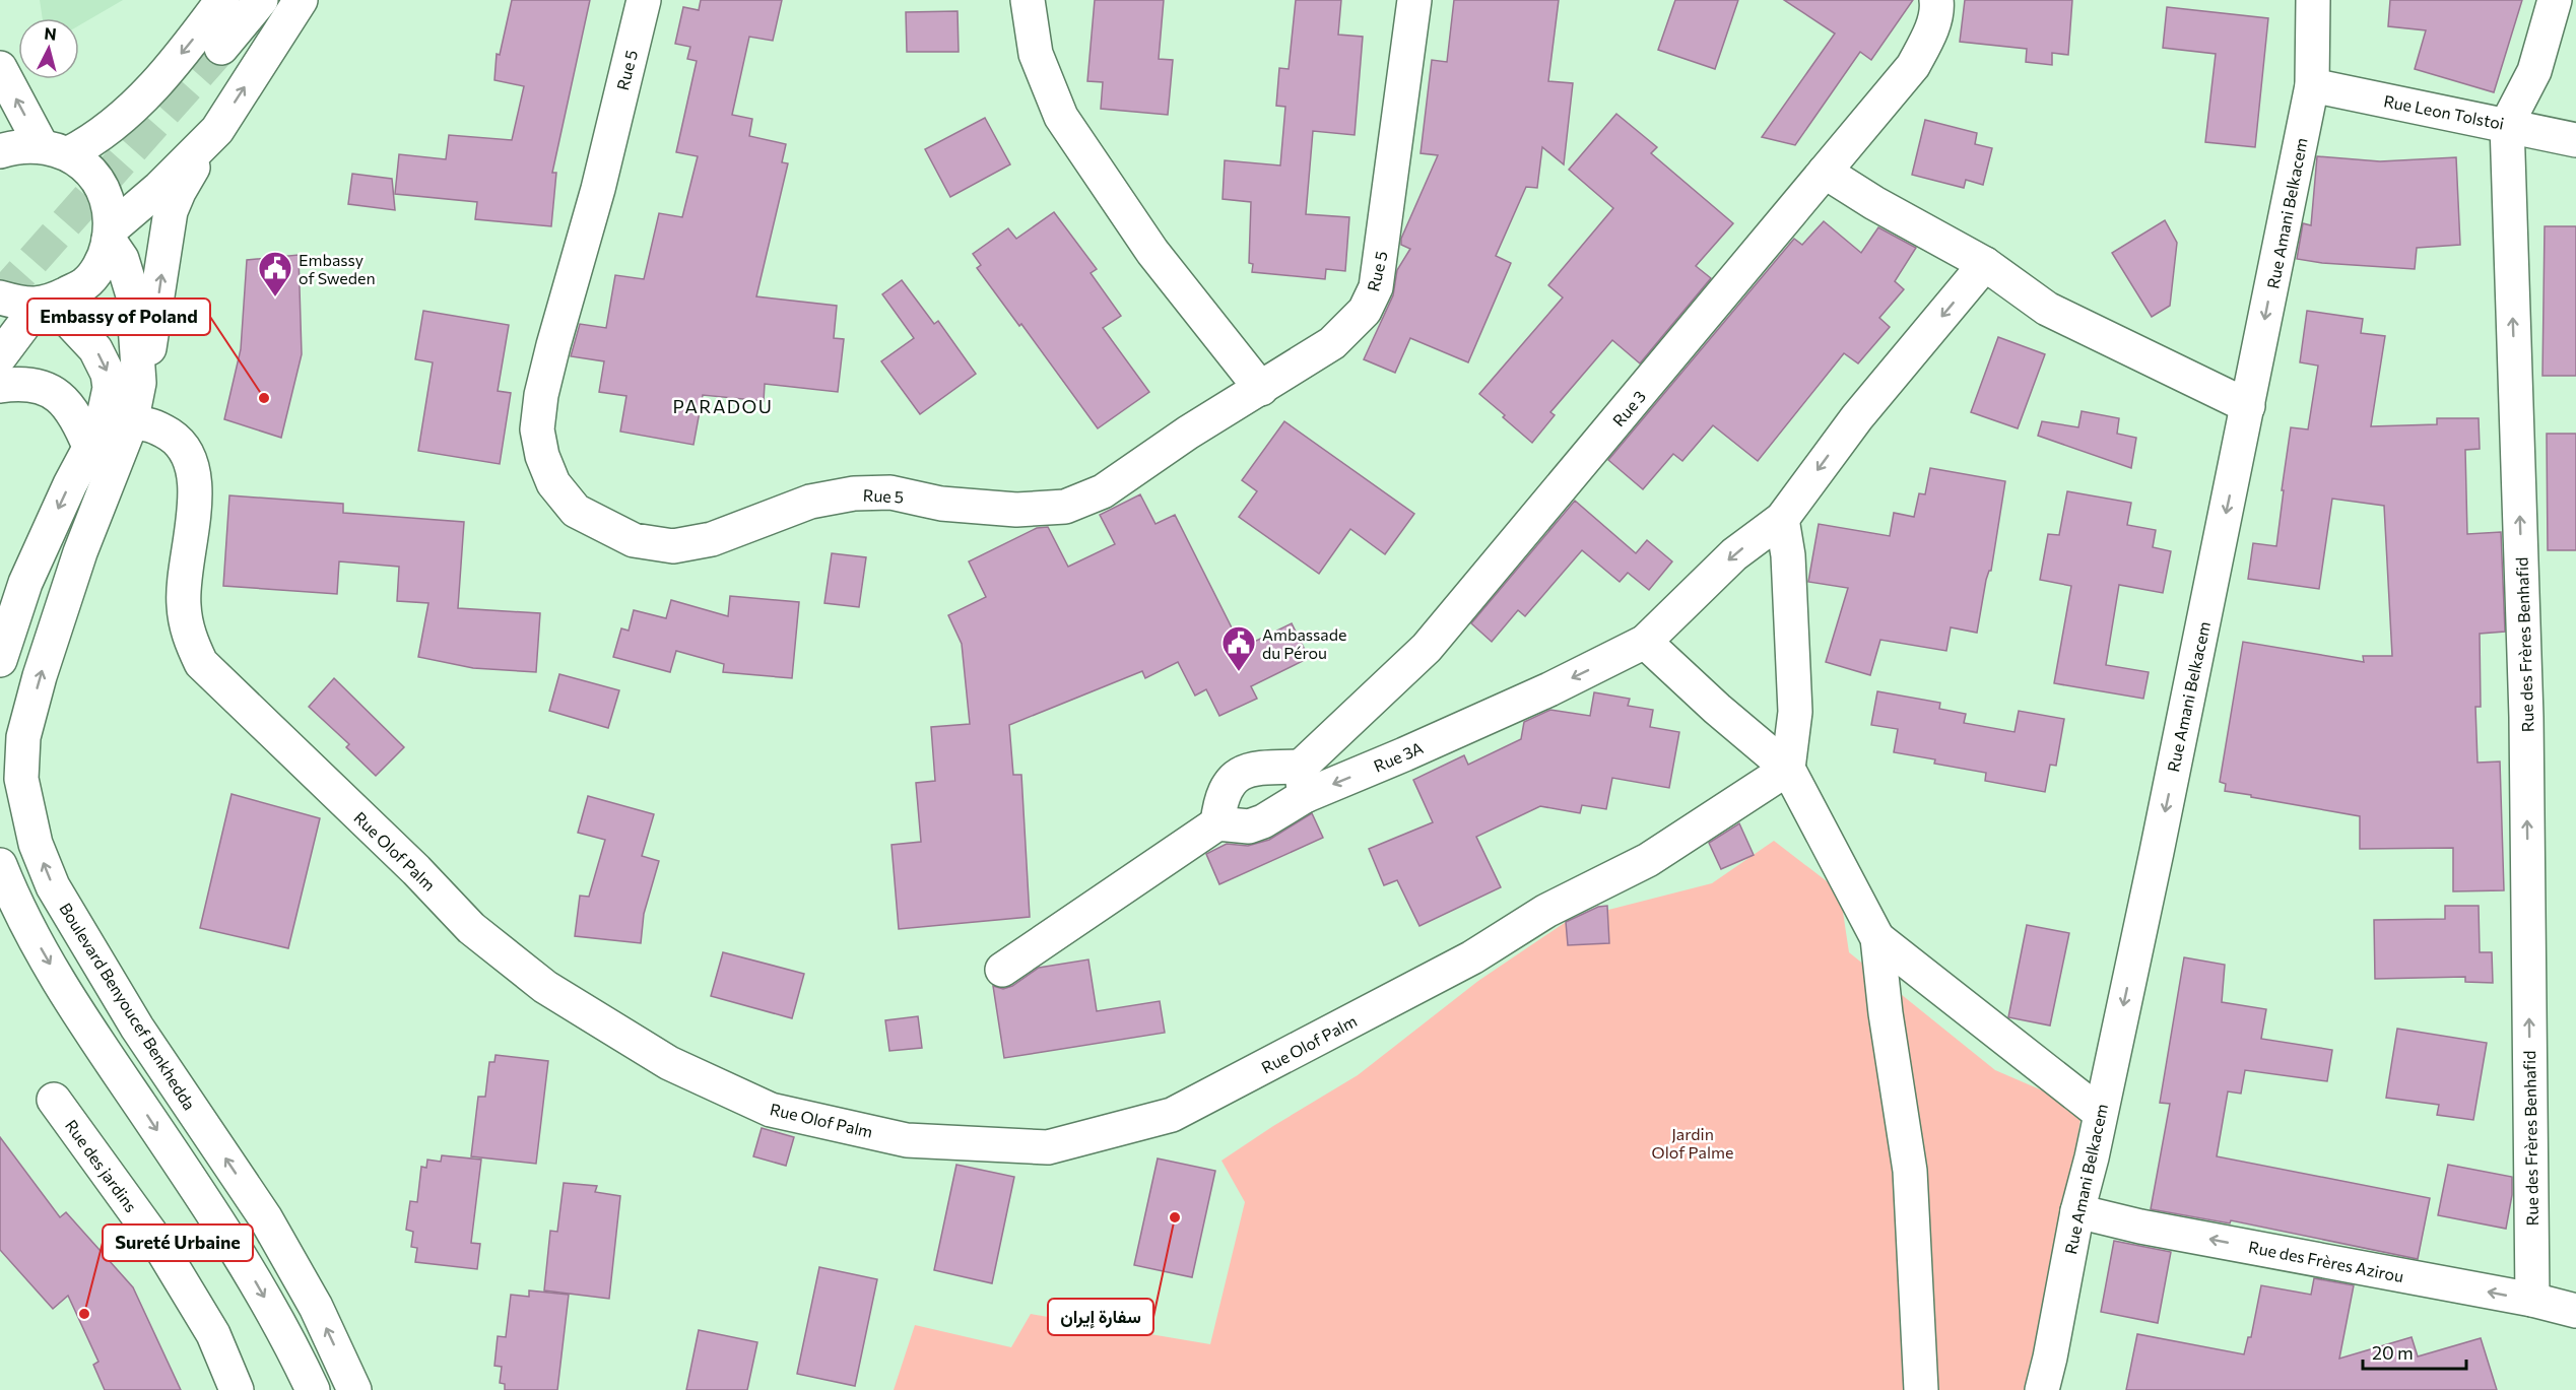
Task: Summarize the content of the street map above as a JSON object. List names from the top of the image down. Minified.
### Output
{"streets":{"street":["Rue 5","Rue Leon Tolstoi","Rue Amani Belkacem","Rue 3","Rue des Frères Benhafid","Rue 3A","Rue Olof Palm","Boulevard Benyoucef Benkhedda","Rue des jardins","Rue des Frères Azirou"]},"crossings":[["Rue Leon Tolstoi","Rue Amani Belkacem"],["Rue Leon Tolstoi","Rue des Frères Benhafid"],["Rue Amani Belkacem","Rue des Frères Azirou"],["Rue 3","Rue 3A"],["Rue des Frères Benhafid","Rue des Frères Azirou"],["Rue Olof Palm","Boulevard Benyoucef Benkhedda"]],"one_way":["Rue Amani Belkacem","Rue des Frères Benhafid","Rue 3A","Rue des Frères Azirou"],"districts":["PARADOU"],"parks":["Jardin Olof Palme"],"places":{"public building":["Embassy of Sweden","Ambassade du Pérou"],"other":["Embassy of Poland","سفارة إيران","Sureté Urbaine"]},"scale_bar":"20 m","north":"top"}
